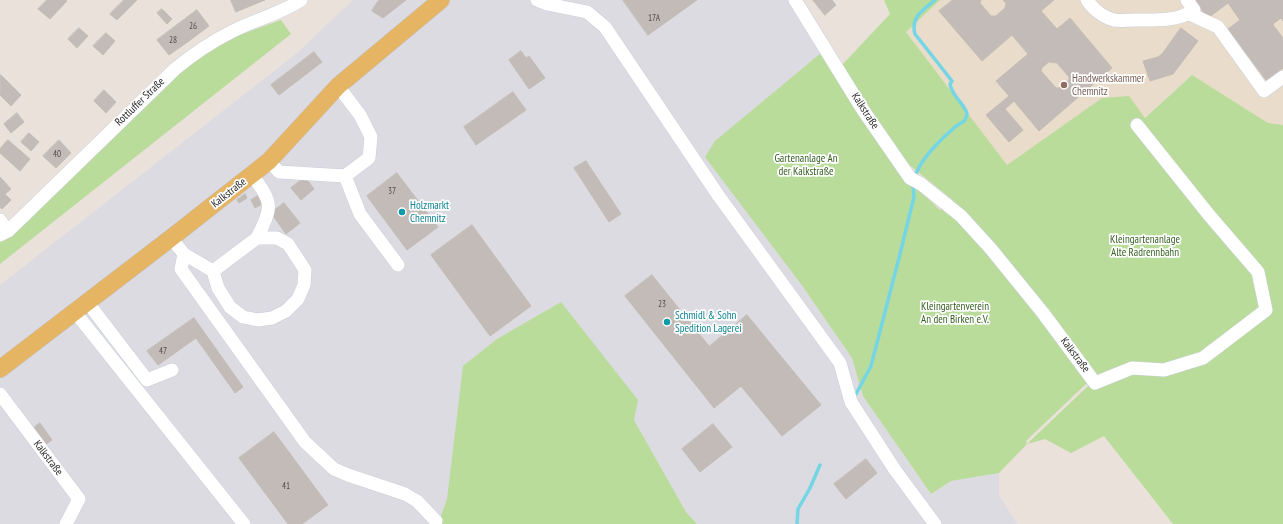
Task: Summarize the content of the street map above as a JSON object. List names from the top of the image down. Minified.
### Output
{"streets":{"main road":["Kalkstraße"],"street":["Rottluffer Straße"]},"parks":["Gartenanlage An der Kalkstraße","Kleingartenanlage Alte Radrennbahn","Kleingartenverein An den Birken e.V."],"places":["Handwerkskammer Chemnitz","Holzmarkt Chemnitz","Schmidl & Sohn Spedition Lagerei"],"house_numbers":["17A","26","28","40","37","23","47","41"]}
